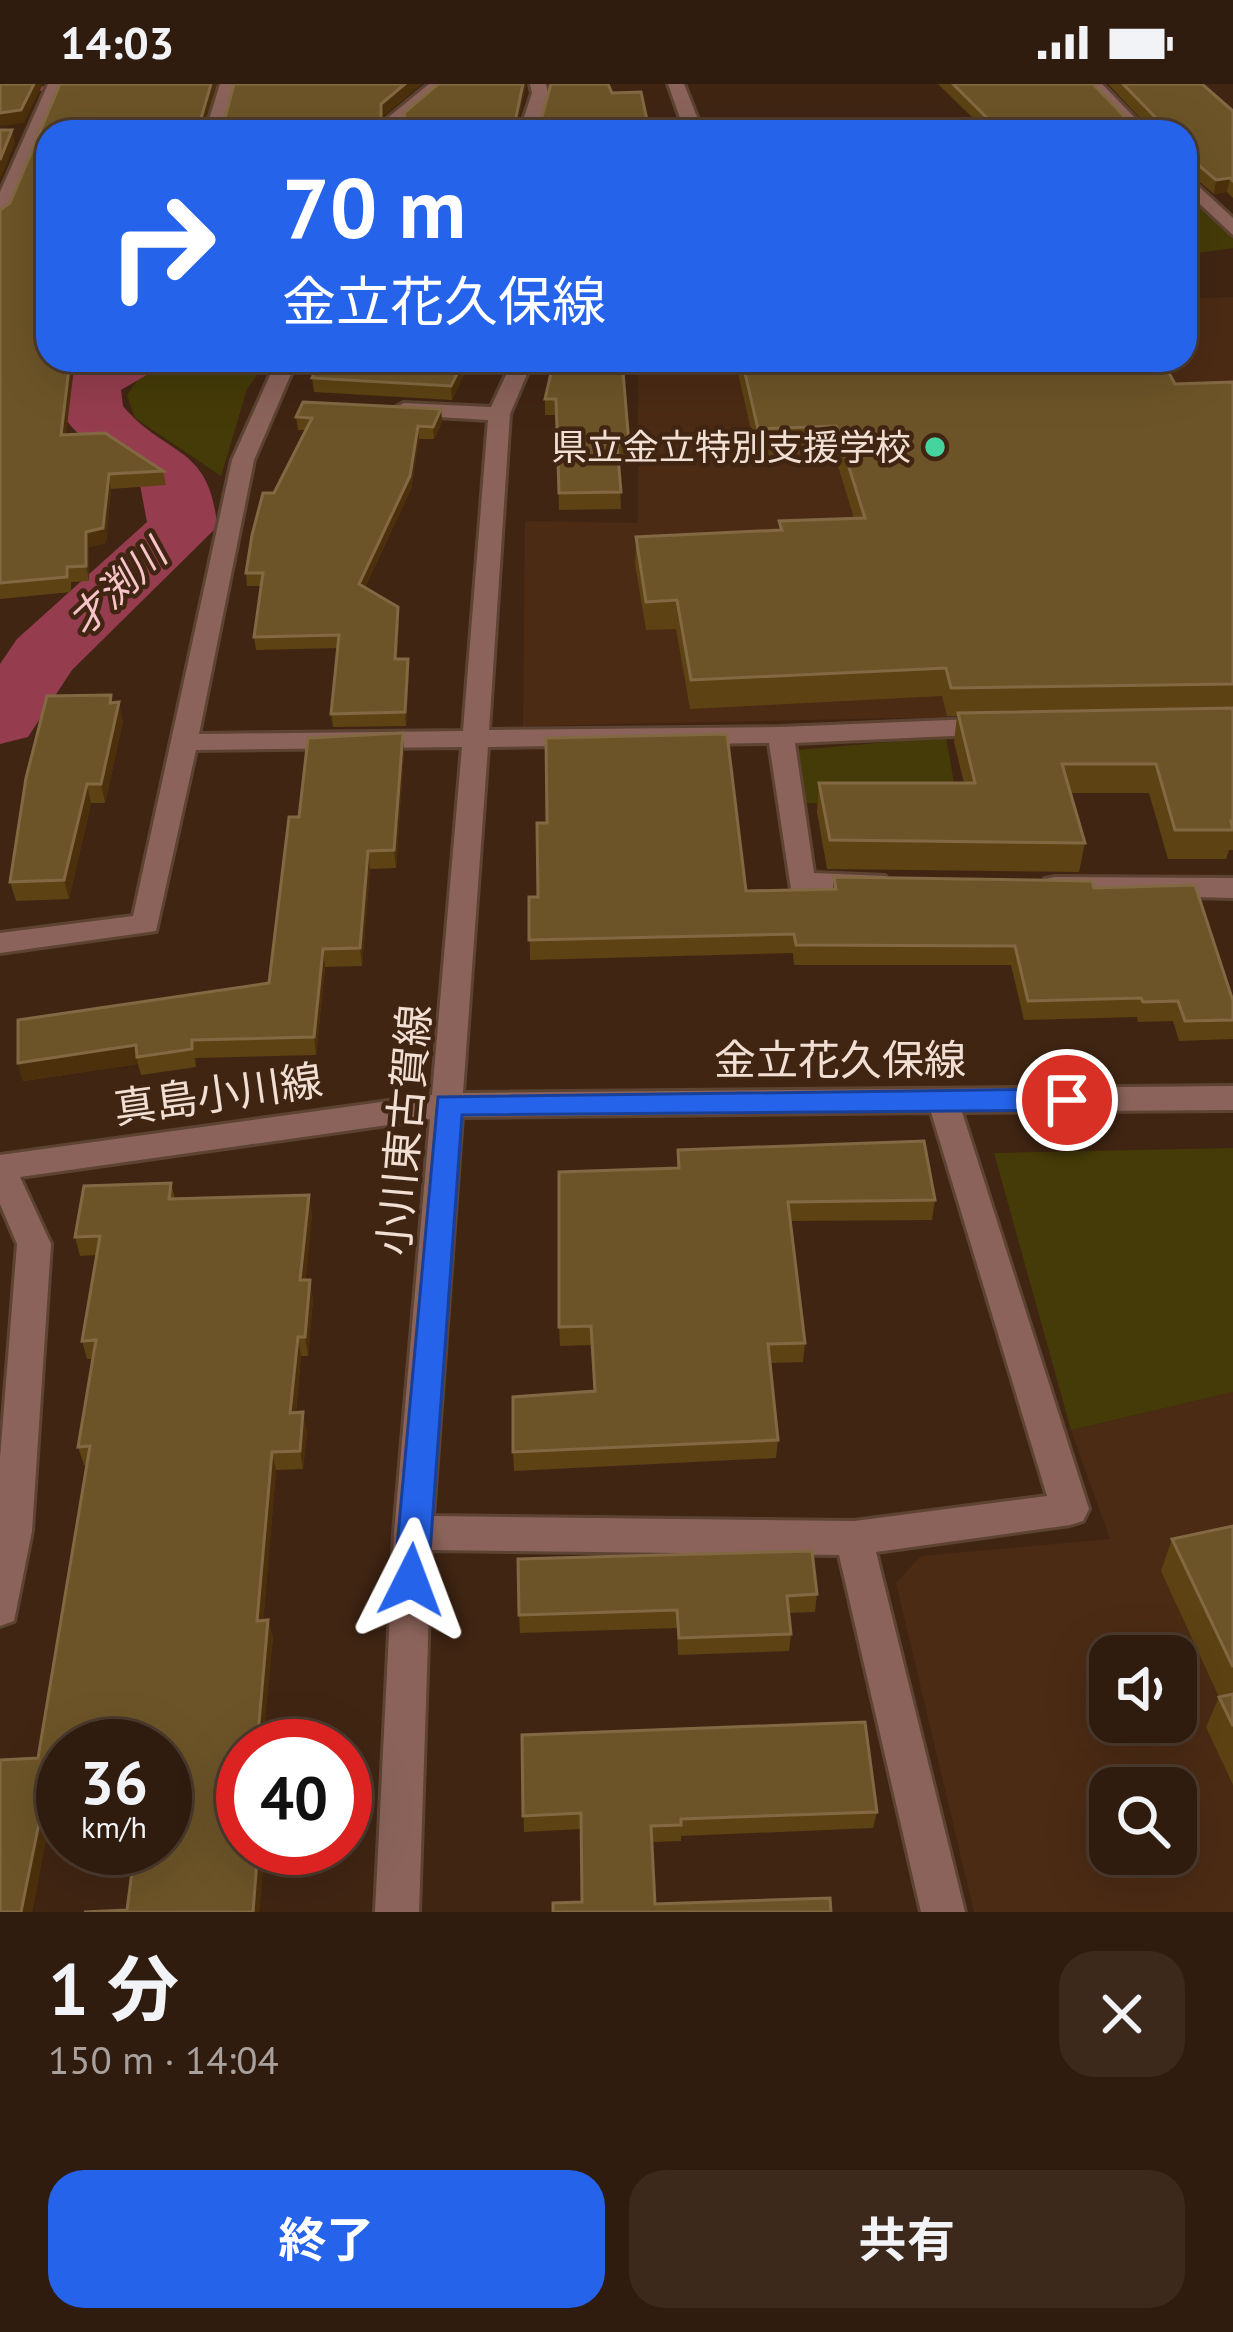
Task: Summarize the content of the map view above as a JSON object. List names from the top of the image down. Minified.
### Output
{"streets":{"street":["金立花久保線","真島小川線","小川東古賀線"]},"crossings":[["金立花久保線","真島小川線"],["金立花久保線","小川東古賀線"],["真島小川線","小川東古賀線"]],"water":["才渕川"],"places":["県立金立特別支援学校"],"page":{"status":"14:03","turn":["70 m","金立花久保線"],"speed":"36 km/h","limit":"40","heading":["1 分","150 m · 14:04"],"buttons":["終了","共有"]}}
